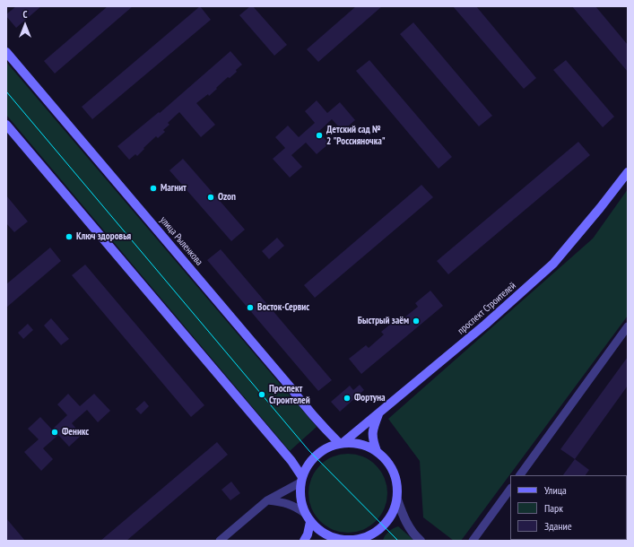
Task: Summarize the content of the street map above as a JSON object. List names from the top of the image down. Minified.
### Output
{"streets":{"main road":["улица Рыленкова","проспект Строителей"]},"crossings":[["улица Рыленкова","проспект Строителей"]],"places":["Детский сад № 2 \"Россияночка\"","Магнит","Ozon","Ключ здоровья","Восток-Сервис","Быстрый заём","Проспект Строителей","Фортуна","Феникс"],"legend":["Улица","Парк","Здание"],"north":"top"}
